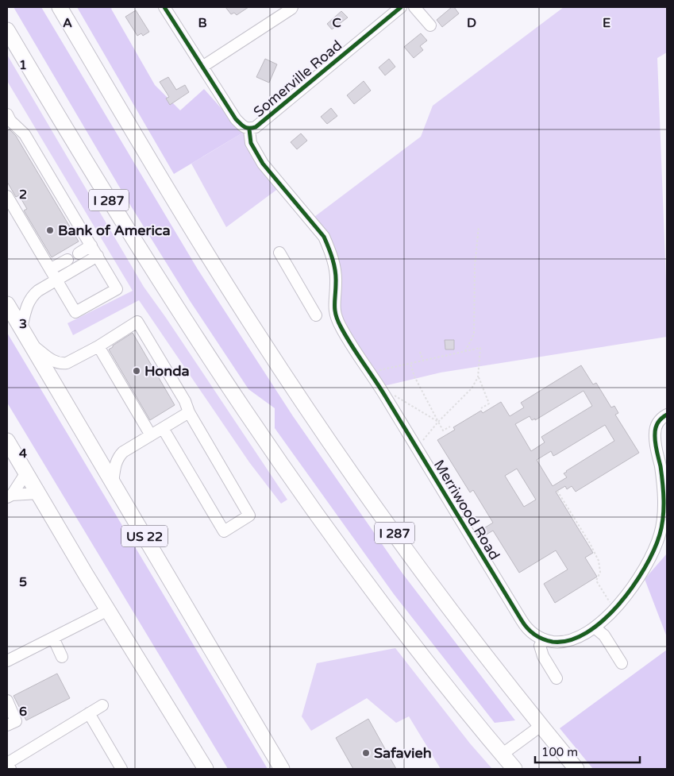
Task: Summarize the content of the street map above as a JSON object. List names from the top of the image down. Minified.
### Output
{"streets":{"highway":["I 287","US 22"],"street":["Somerville Road","Merriwood Road"]},"crossings":[["Somerville Road","Merriwood Road"]],"places":["Bank of America","Honda","Safavieh"],"scale_bar":"100 m","grid":{"columns":["A","B","C","D","E"],"rows":["1","2","3","4","5","6"]}}
